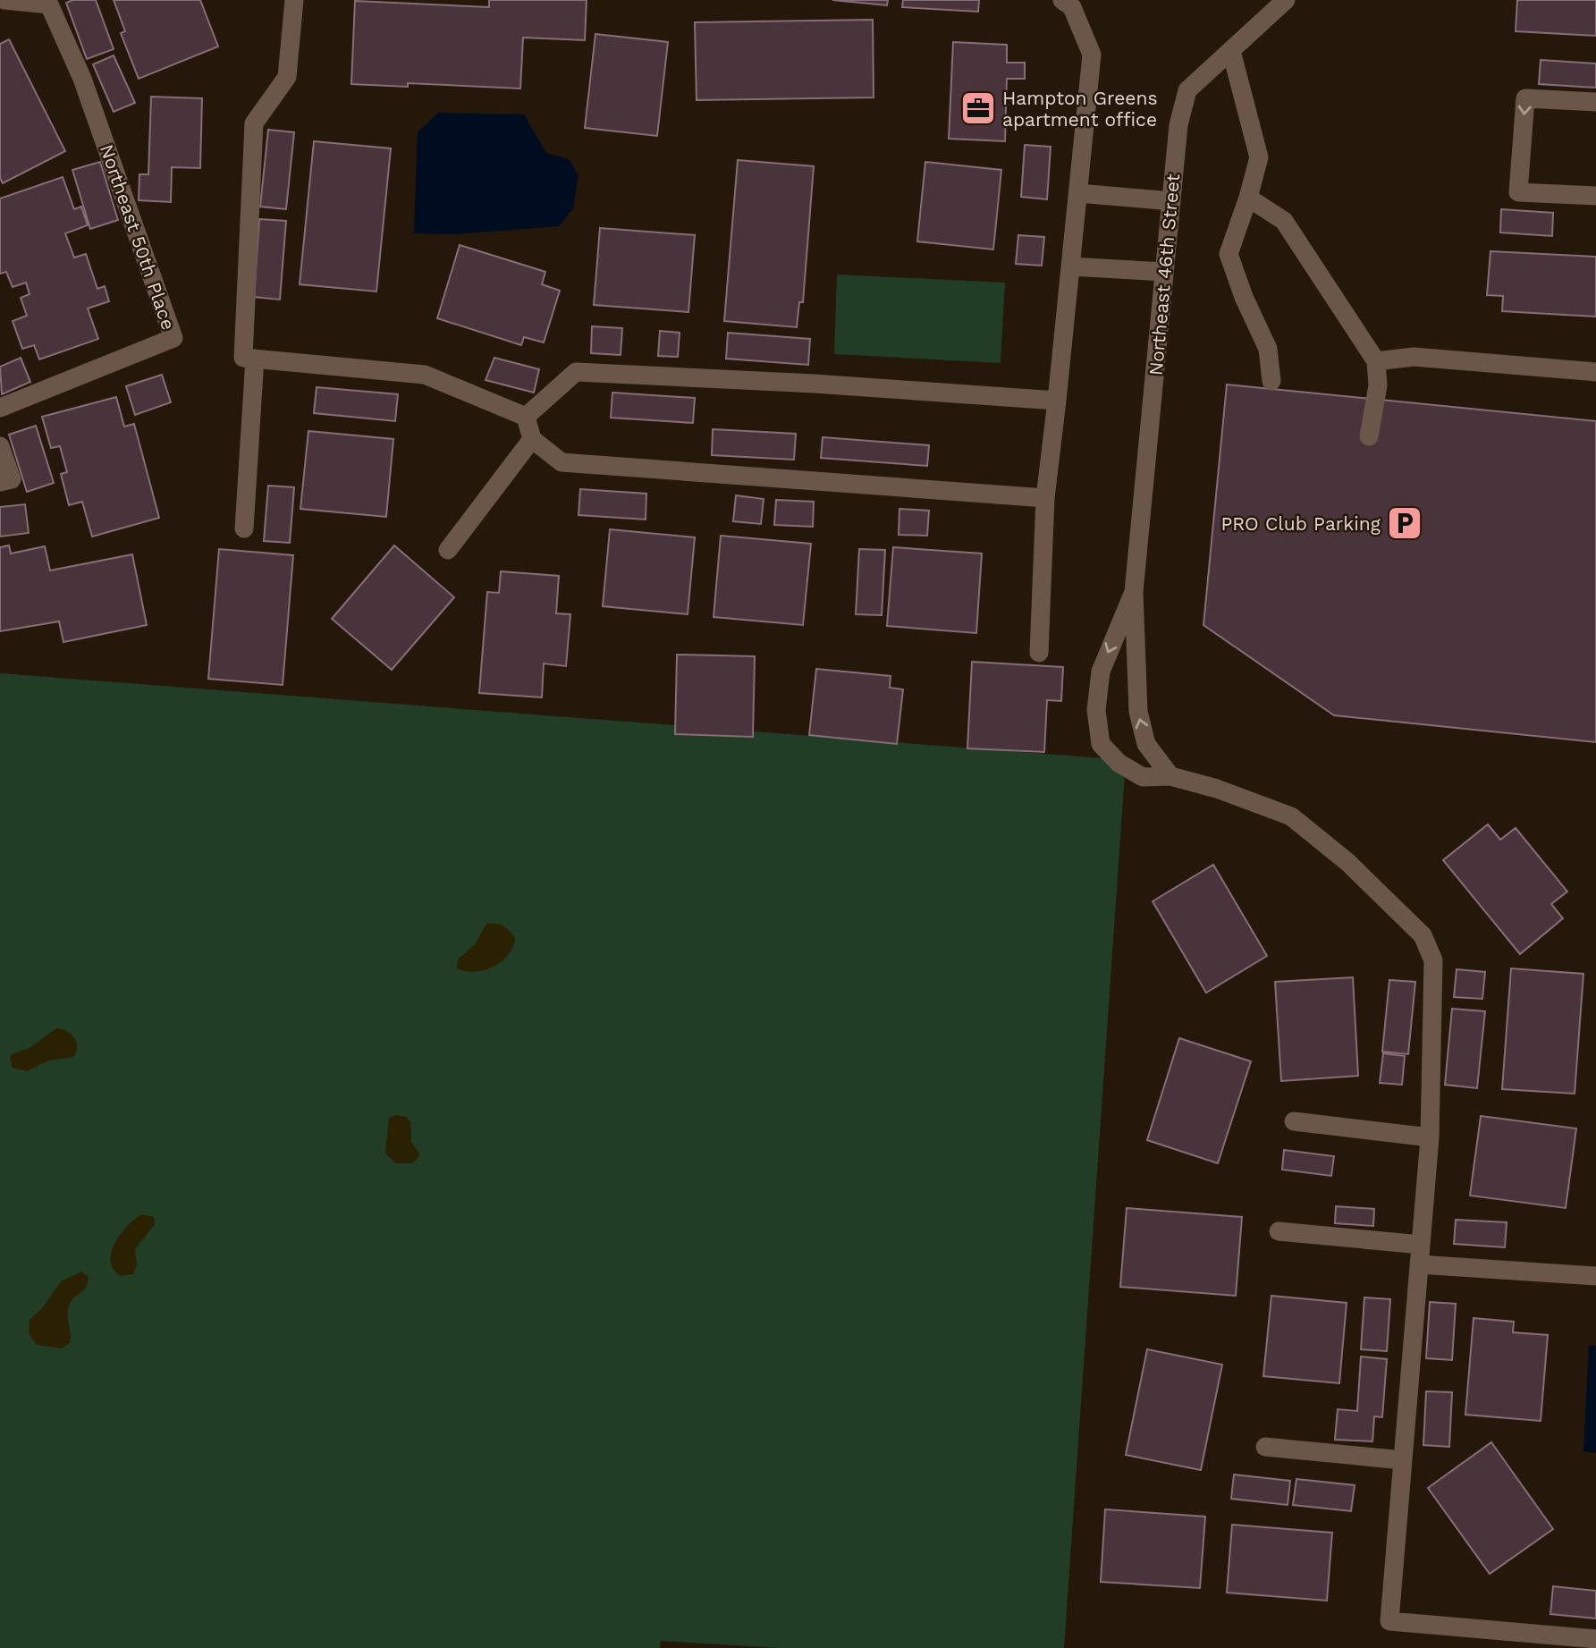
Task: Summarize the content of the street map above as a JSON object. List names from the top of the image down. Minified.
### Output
{"streets":{"street":["Northeast 50th Place","Northeast 46th Street"]},"places":{"office":["Hampton Greens apartment office"],"parking":["PRO Club Parking"]}}
